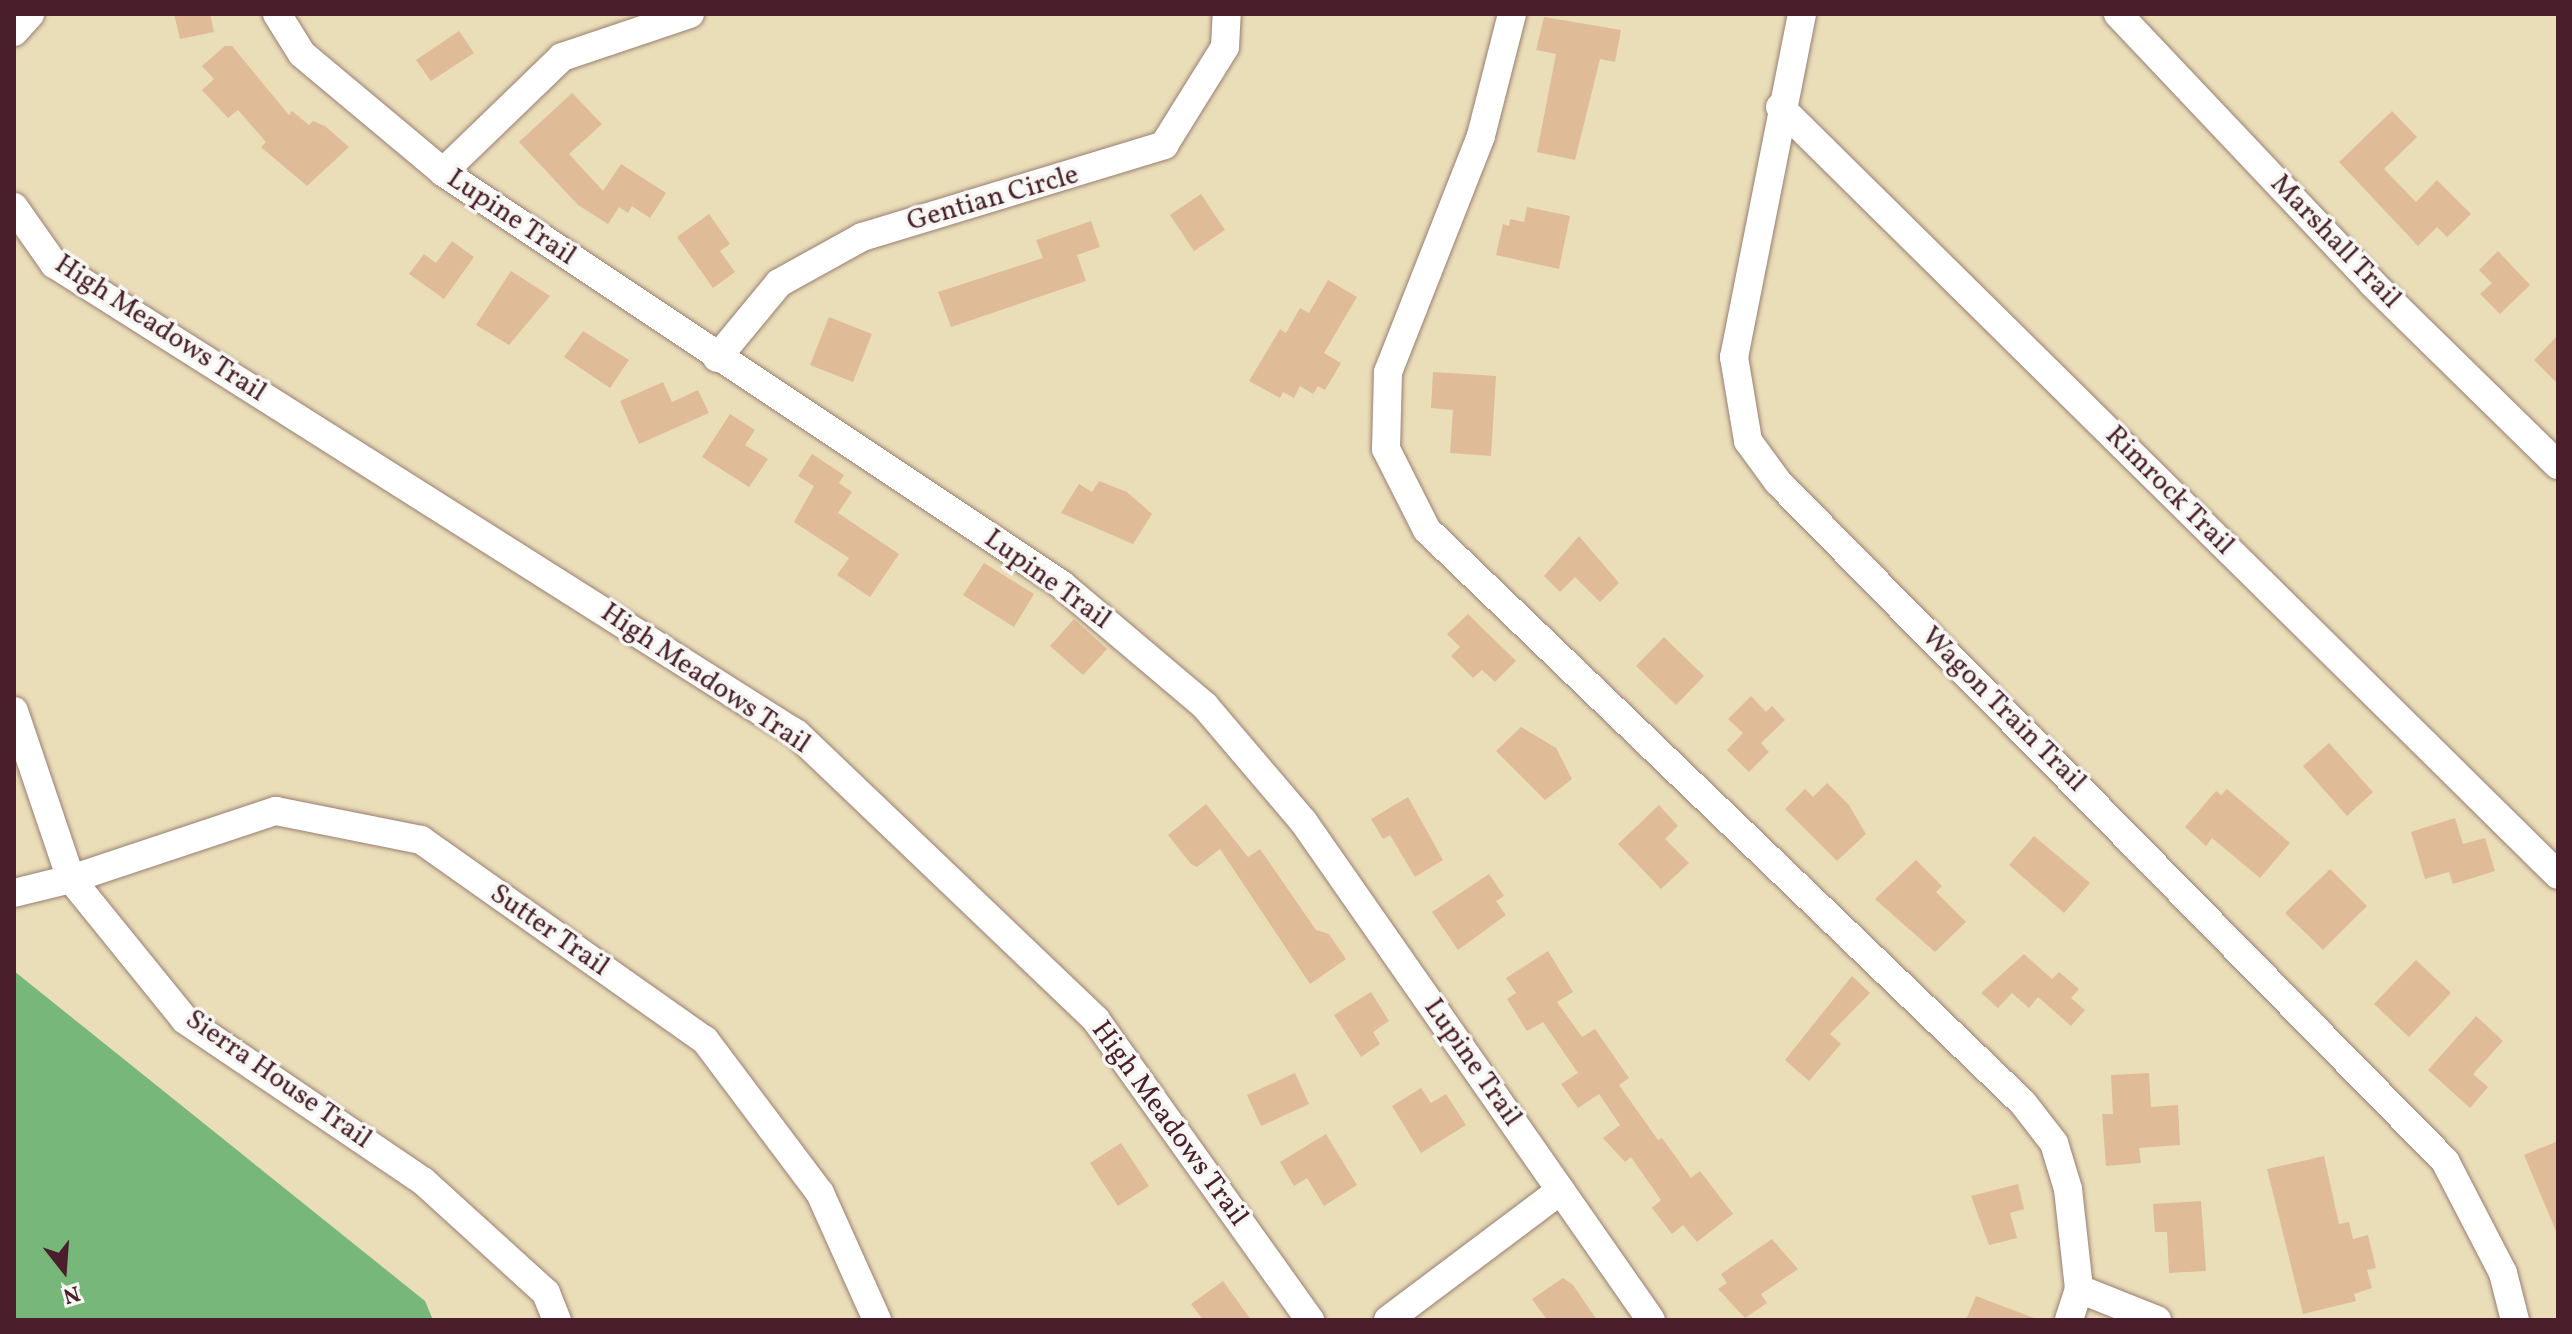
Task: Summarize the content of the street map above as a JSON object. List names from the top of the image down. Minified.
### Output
{"streets":{"street":["Gentian Circle","Lupine Trail","Marshall Trail","High Meadows Trail","Rimrock Trail","Wagon Train Trail","Sutter Trail","Sierra House Trail"]},"crossings":[["Gentian Circle","Lupine Trail"],["Rimrock Trail","Wagon Train Trail"],["Sutter Trail","Sierra House Trail"]],"north":"bottom"}
